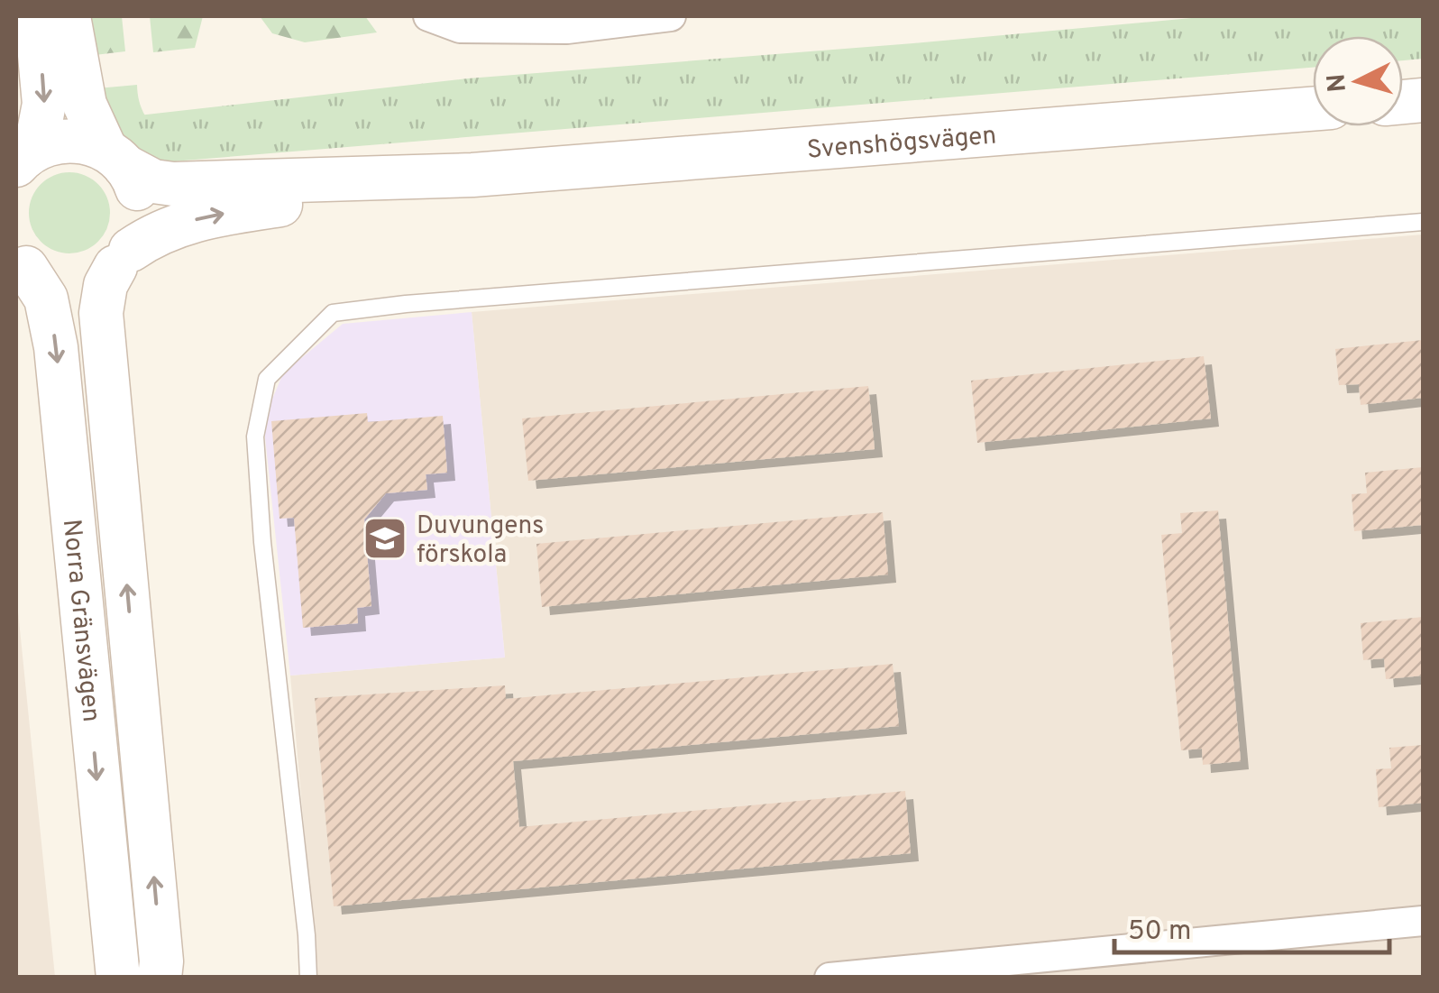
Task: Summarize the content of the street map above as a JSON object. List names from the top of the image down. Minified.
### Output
{"streets":{"main road":["Svenshögsvägen","Norra Gränsvägen"]},"crossings":[["Svenshögsvägen","Norra Gränsvägen"]],"places":{"school or university":["Duvungens förskola"]},"scale_bar":"50 m","north":"left"}
